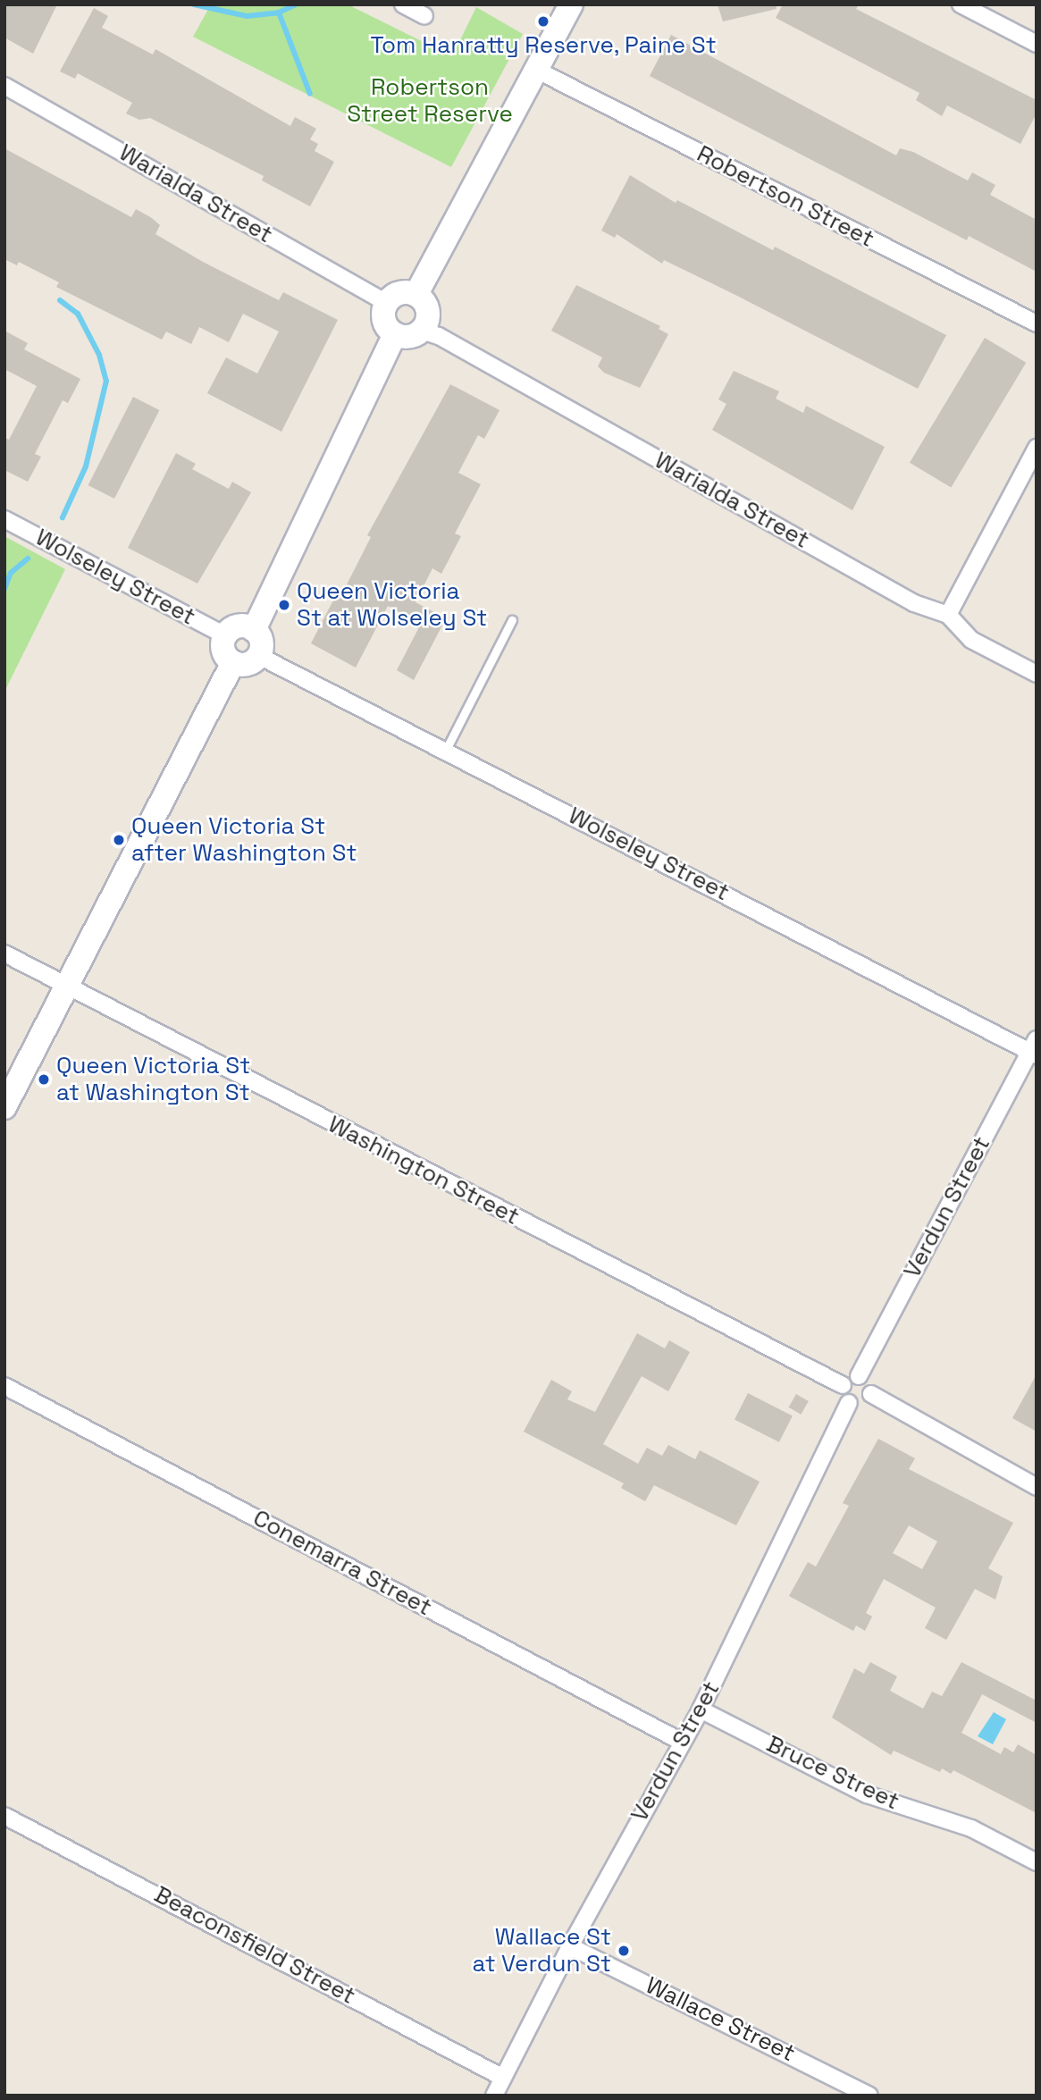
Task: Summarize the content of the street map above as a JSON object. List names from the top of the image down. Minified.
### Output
{"streets":{"street":["Warialda Street","Robertson Street","Wolseley Street","Washington Street","Verdun Street","Conemarra Street","Bruce Street","Beaconsfield Street","Wallace Street"]},"crossings":[["Wolseley Street","Verdun Street"],["Washington Street","Verdun Street"],["Verdun Street","Conemarra Street"],["Verdun Street","Bruce Street"],["Verdun Street","Beaconsfield Street"],["Verdun Street","Wallace Street"]],"parks":["Robertson Street Reserve"],"places":["Tom Hanratty Reserve, Paine St","Queen Victoria St at Wolseley St","Queen Victoria St after Washington St","Queen Victoria St at Washington St","Wallace St at Verdun St"]}
